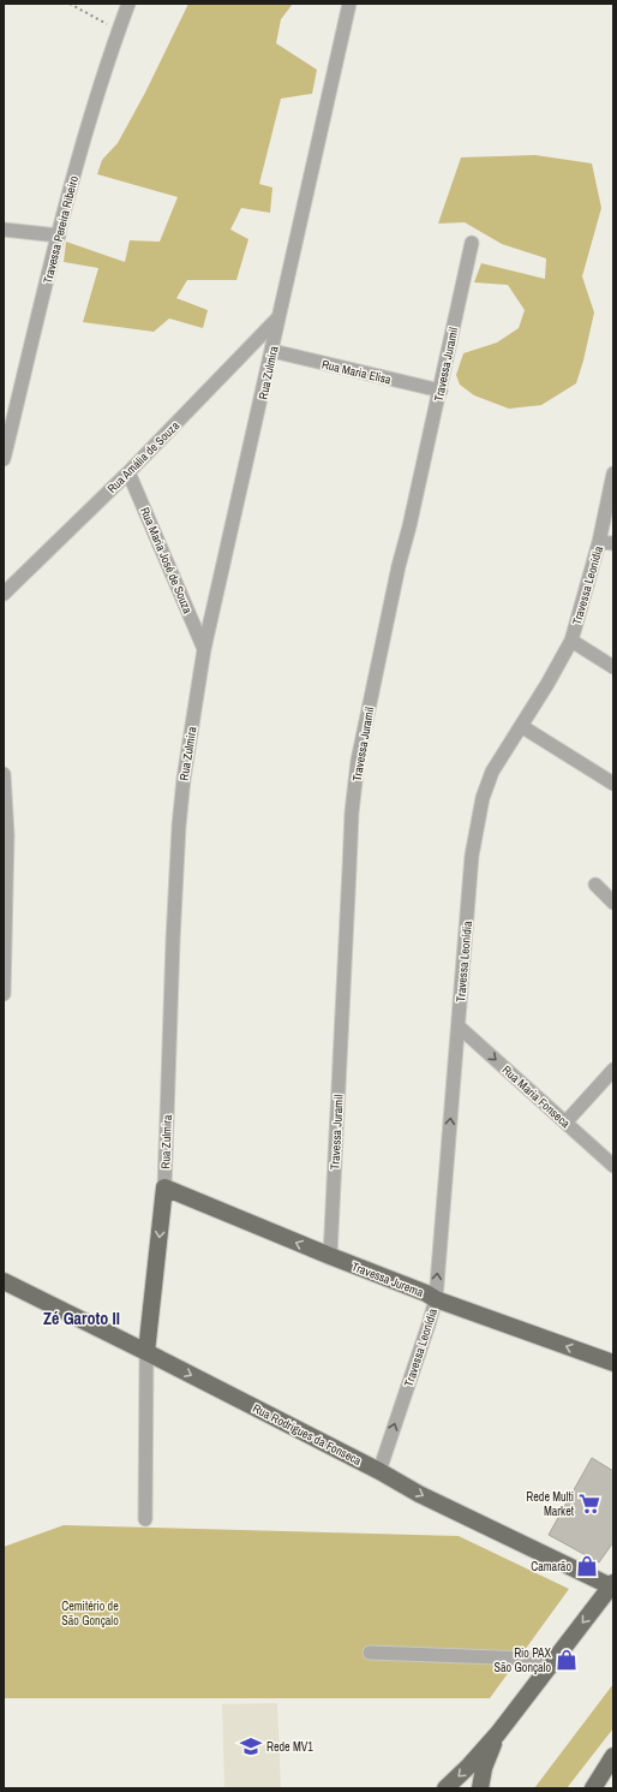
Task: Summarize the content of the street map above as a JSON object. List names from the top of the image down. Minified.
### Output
{"streets":{"main road":["Rua Zulmira","Travessa Jurema","Rua Rodrigues da Fonseca"],"street":["Travessa Pereira Ribeiro","Travessa Juramil","Rua Maria Elisa","Rua Amália de Souza","Rua Maria José de Souza","Travessa Leonídia","Rua Maria Fonseca"]},"crossings":[["Travessa Juramil","Rua Maria Elisa"],["Travessa Juramil","Travessa Jurema"],["Rua Maria Elisa","Rua Zulmira"],["Rua Zulmira","Rua Amália de Souza"],["Rua Zulmira","Rua Maria José de Souza"],["Rua Zulmira","Travessa Jurema"],["Rua Zulmira","Rua Rodrigues da Fonseca"],["Rua Amália de Souza","Rua Maria José de Souza"],["Travessa Leonídia","Rua Maria Fonseca"],["Travessa Leonídia","Travessa Jurema"],["Travessa Leonídia","Rua Rodrigues da Fonseca"]],"one_way":["Travessa Leonídia","Rua Maria Fonseca","Travessa Jurema","Rua Rodrigues da Fonseca"],"districts":["Zé Garoto II"],"parks":["Cemitério de São Gonçalo"],"places":{"supermarket":["Rede Multi Market"],"shop":["Camarão","Rio PAX São Gonçalo"],"school or university":["Rede MV1"]}}
